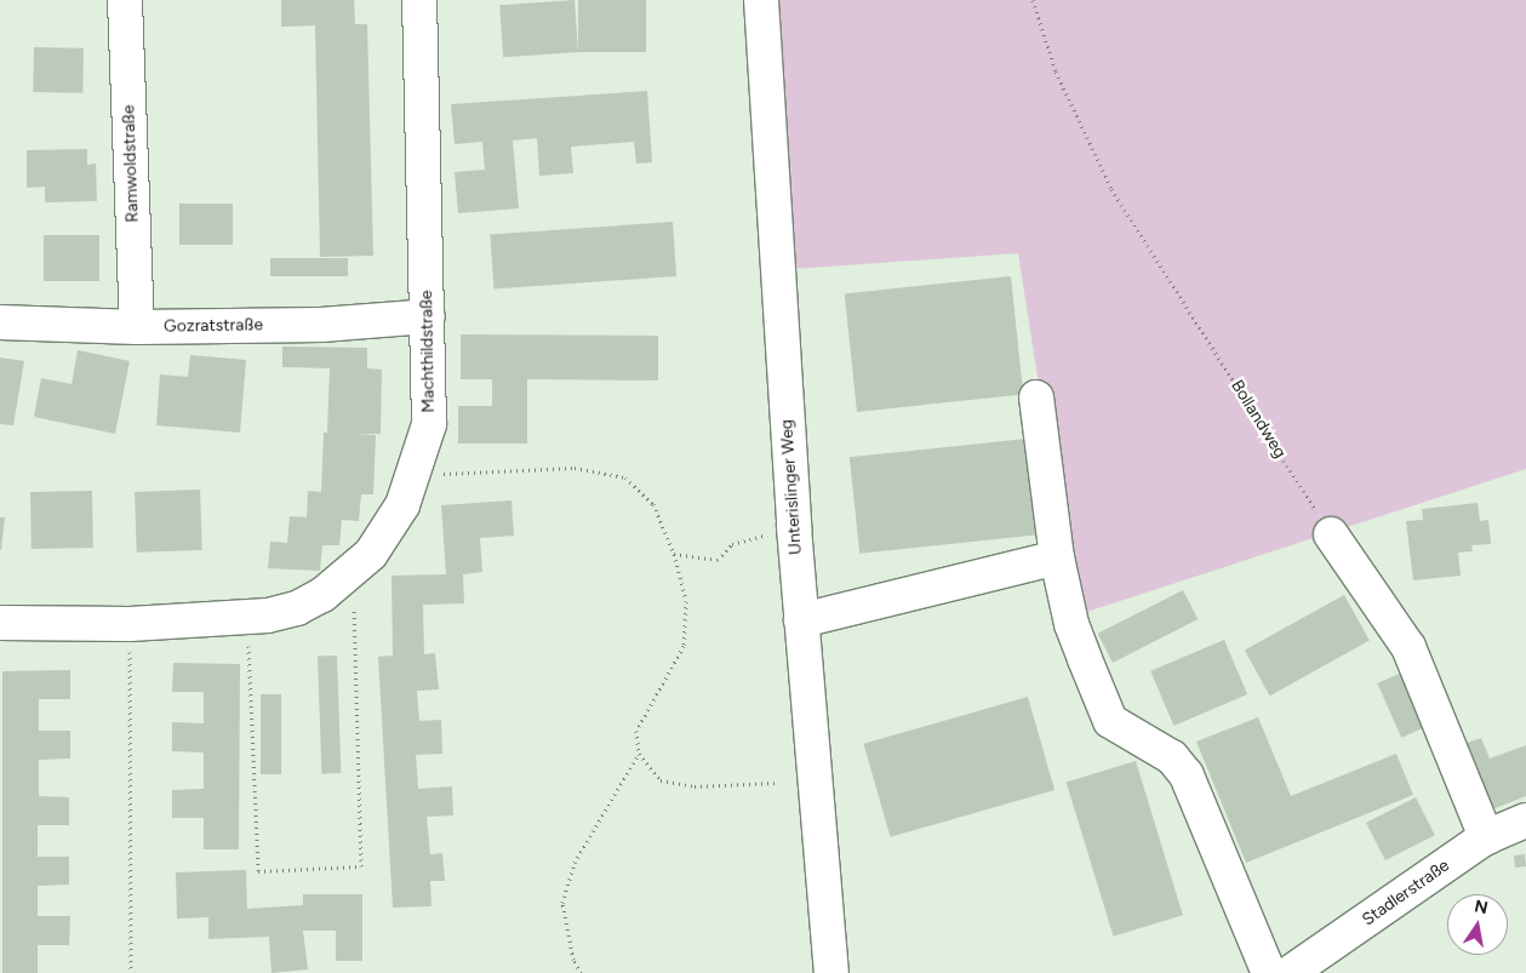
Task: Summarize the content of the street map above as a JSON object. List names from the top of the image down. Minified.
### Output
{"streets":{"street":["Ramwoldstraße","Gozratstraße","Machthildstraße","Unterislinger Weg","Stadlerstraße"],"path":["Bollandweg"]},"crossings":[["Ramwoldstraße","Gozratstraße"],["Gozratstraße","Machthildstraße"]],"north":"top"}
